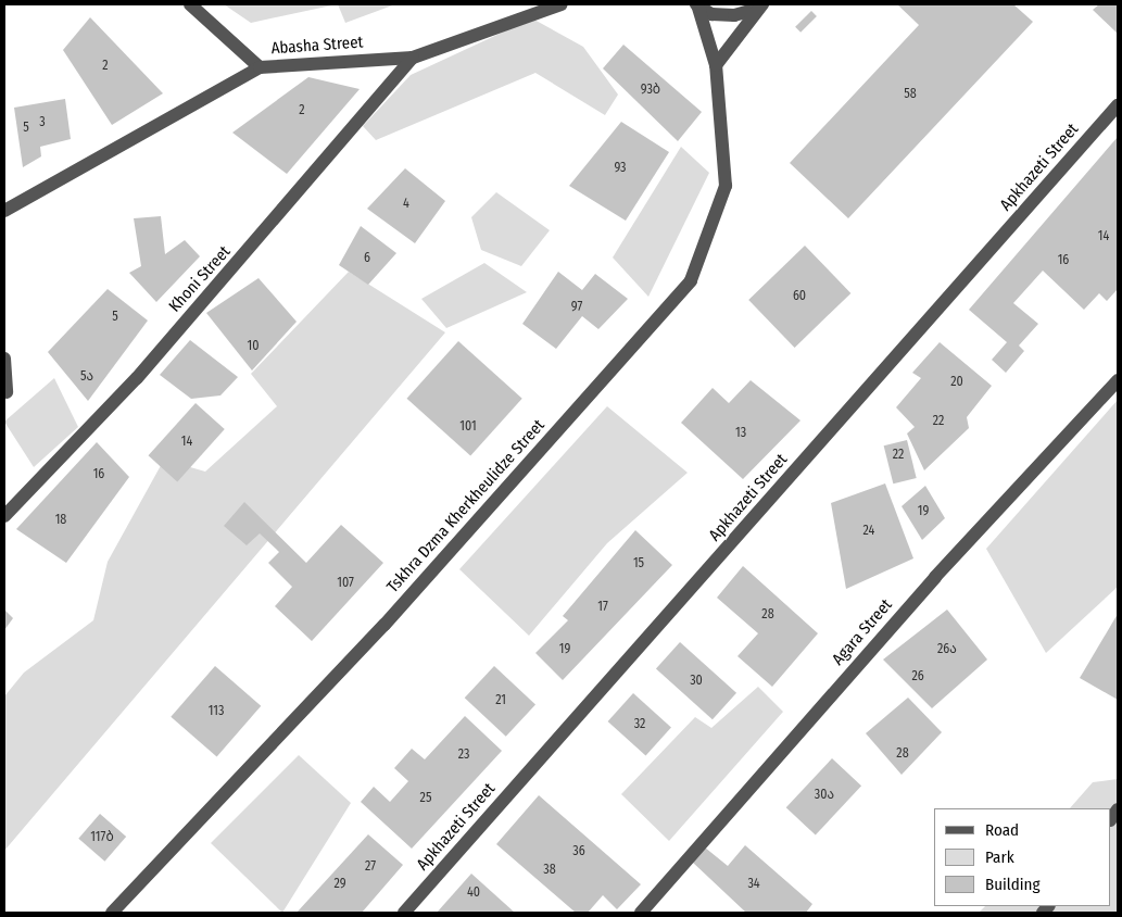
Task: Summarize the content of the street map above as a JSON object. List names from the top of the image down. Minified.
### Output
{"streets":{"street":["Abasha Street","Apkhazeti Street","Khoni Street","Tskhra Dzma Kherkheulidze Street","Agara Street"]},"crossings":[["Abasha Street","Khoni Street"]],"house_numbers":["2","93ბ","58","2","3","5","93","4","14","6","16","60","97","5","10","5ა","20","22","101","13","14","22","16","19","18","24","15","107","17","28","19","26ა","26","30","21","113","32","28","23","30ა","25","117ბ","36","27","38","29","34","40"],"legend":["Road","Park","Building"]}
